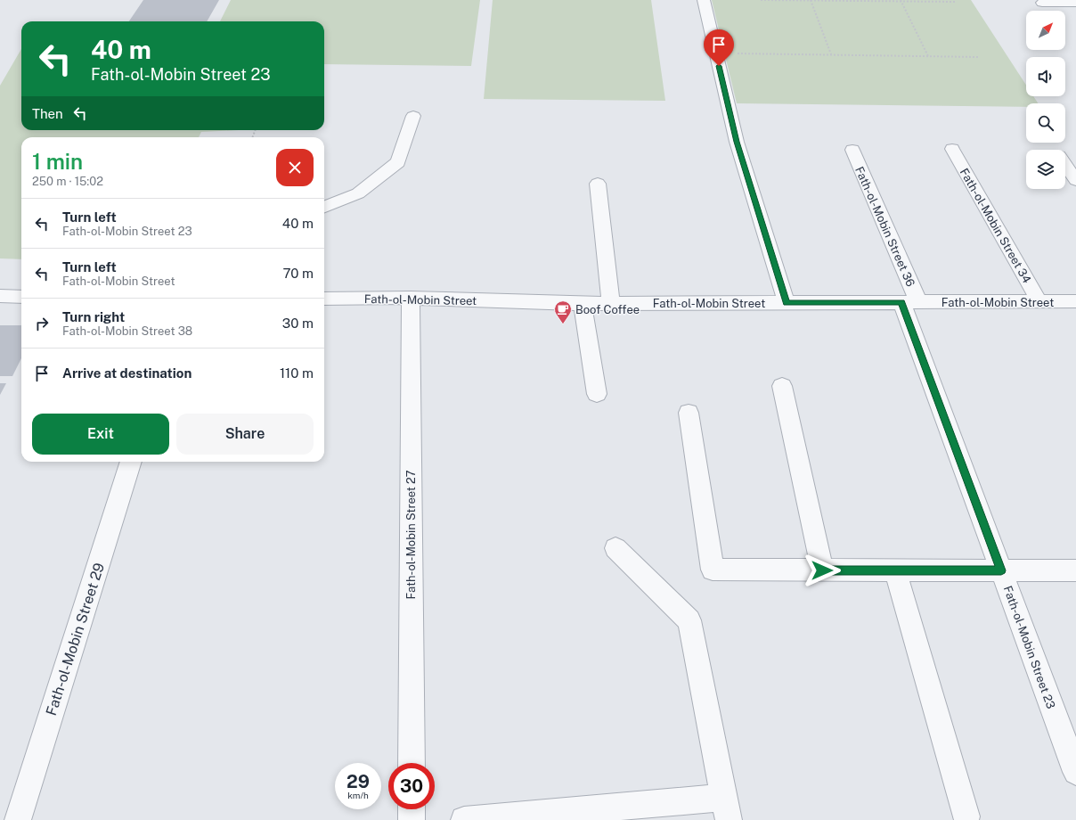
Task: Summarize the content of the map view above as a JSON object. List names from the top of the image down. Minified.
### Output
{"streets":{"street":["Fath-ol-Mobin Street 34","Fath-ol-Mobin Street 36","Fath-ol-Mobin Street","Fath-ol-Mobin Street 27","Fath-ol-Mobin Street 29","Fath-ol-Mobin Street 23"]},"crossings":[["Fath-ol-Mobin Street 34","Fath-ol-Mobin Street"],["Fath-ol-Mobin Street 36","Fath-ol-Mobin Street"],["Fath-ol-Mobin Street 36","Fath-ol-Mobin Street 23"],["Fath-ol-Mobin Street","Fath-ol-Mobin Street 27"],["Fath-ol-Mobin Street","Fath-ol-Mobin Street 23"]],"places":{"cafe":["Boof Coffee"]},"north":"top right","page":{"turn":["40 m","Fath-ol-Mobin Street 23"],"then":"Then","heading":["1 min","250 m · 15:02"],"list":[{"name":"Turn left","note":"Fath-ol-Mobin Street 23","value":"40 m"},{"name":"Turn left","note":"Fath-ol-Mobin Street","value":"70 m"},{"name":"Turn right","note":"Fath-ol-Mobin Street 38","value":"30 m"},{"name":"Arrive at destination","value":"110 m"}],"buttons":["Exit","Share"],"speed":"29 km/h","limit":"30"}}
